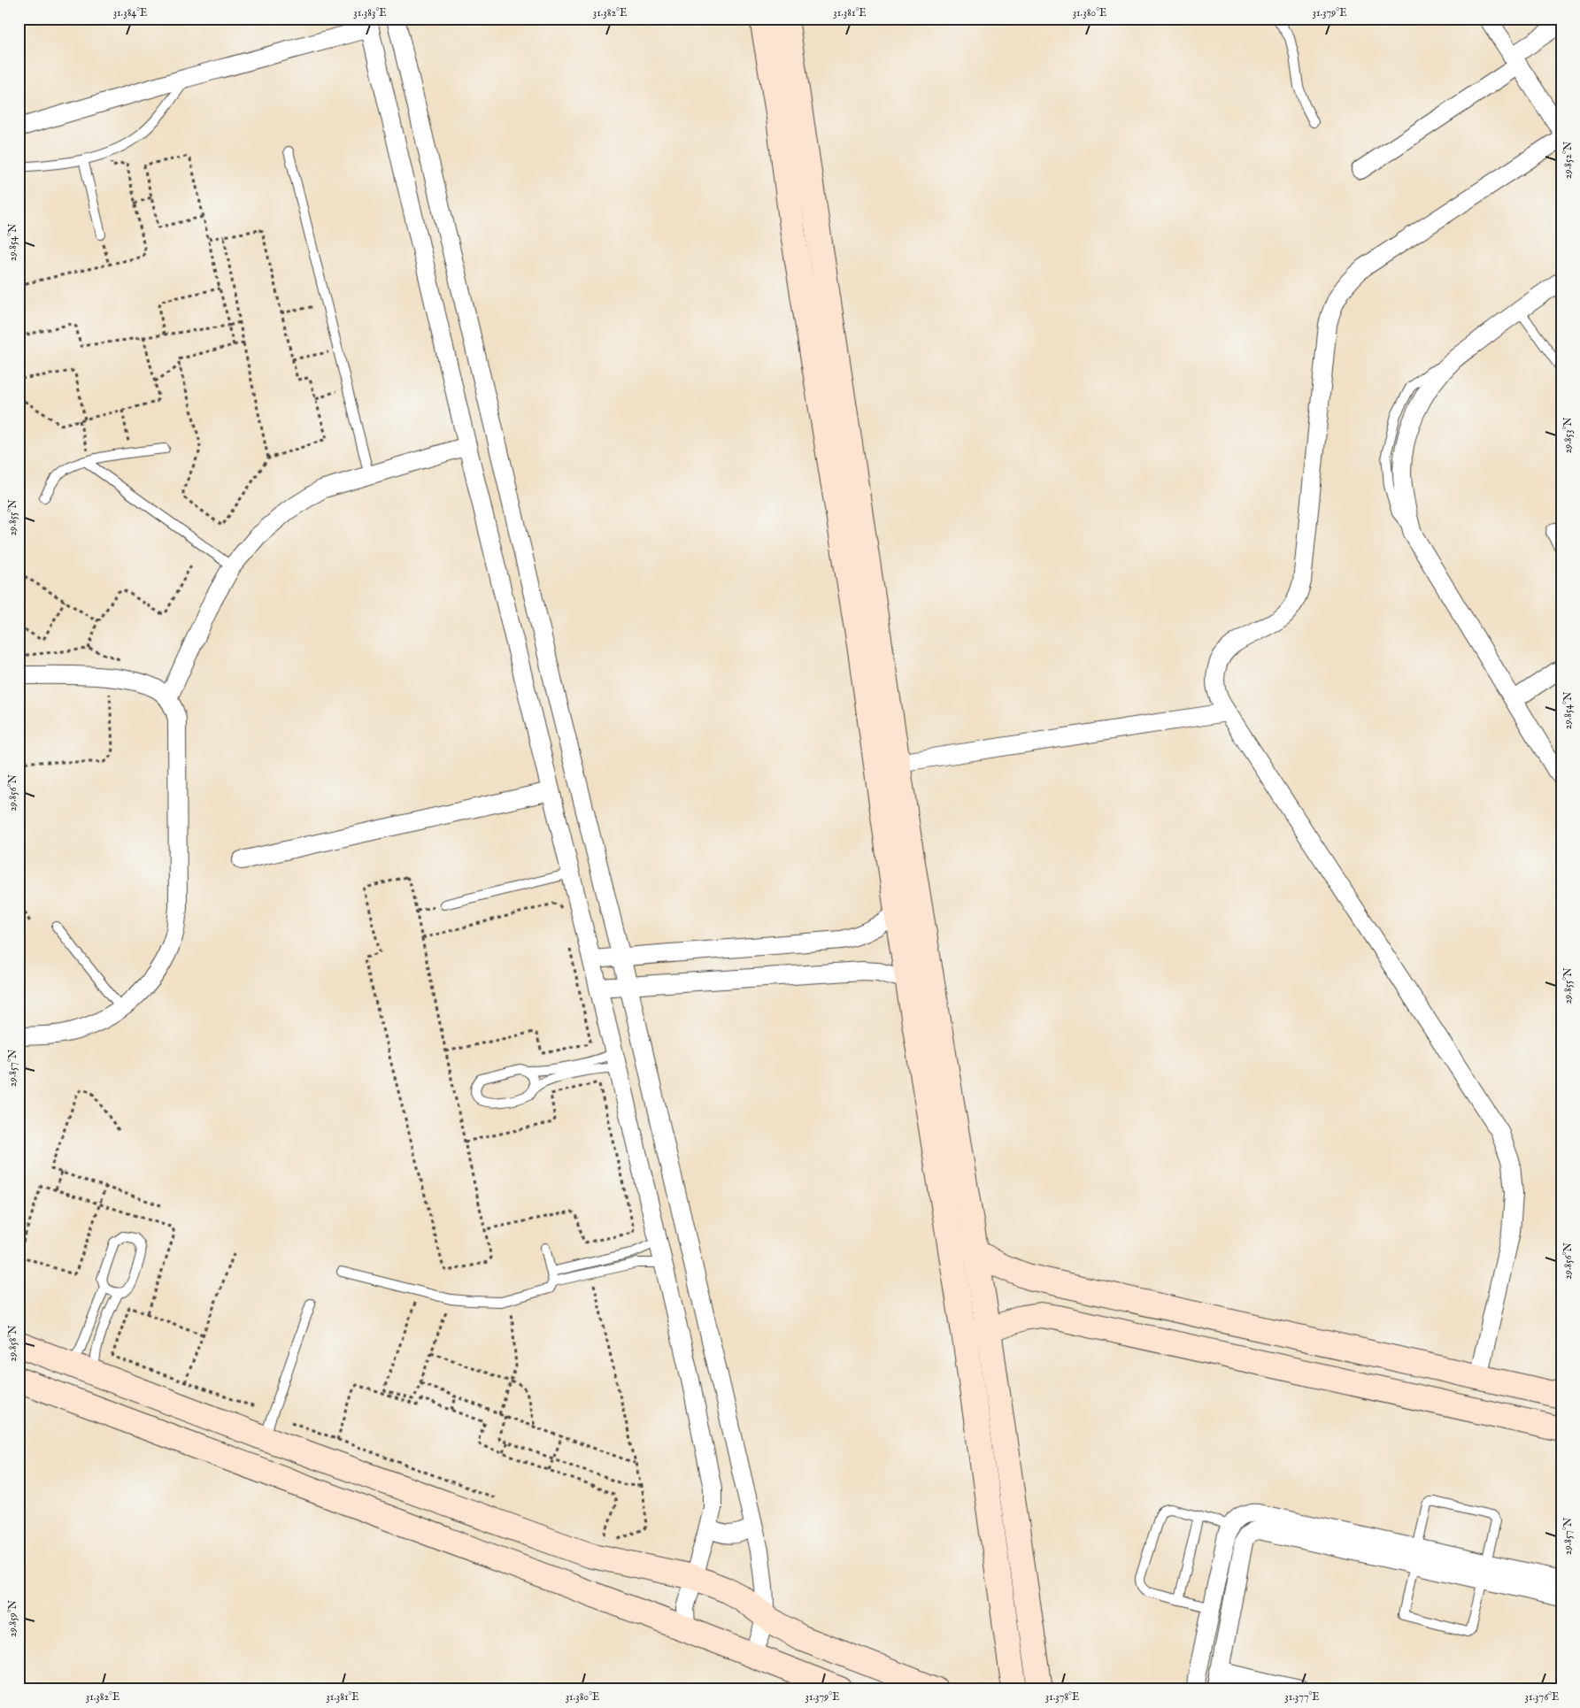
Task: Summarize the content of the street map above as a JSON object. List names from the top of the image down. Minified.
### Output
{"coordinates":["31.384°E","31.383°E","31.382°E","31.381°E","31.380°E","31.379°E","29.852°N","29.854°N","29.853°N","29.855°N","29.856°N","29.857°N","29.858°N","29.859°N","31.378°E","31.377°E","31.376°E"]}
